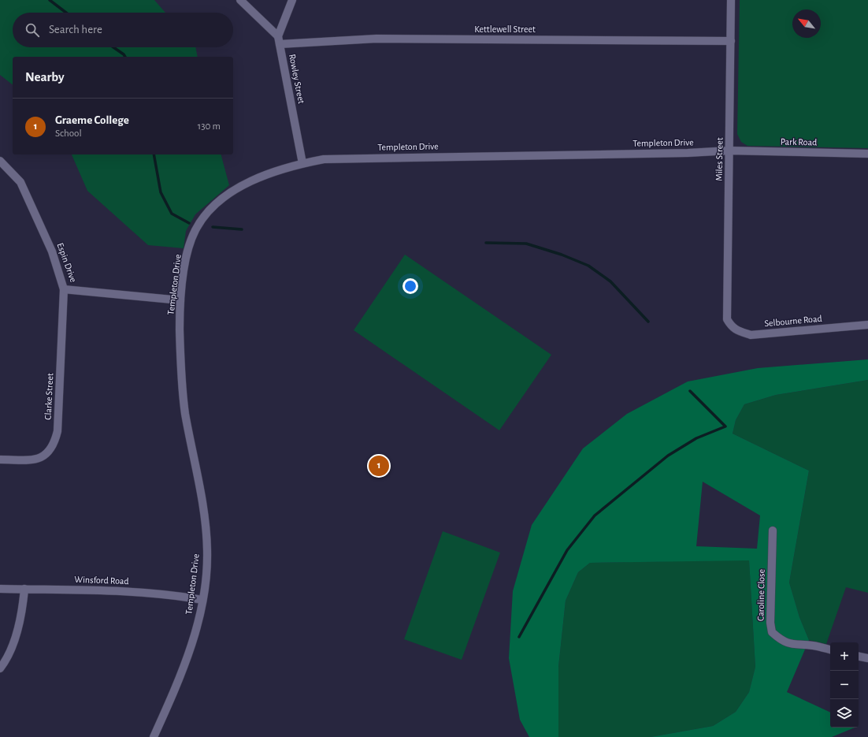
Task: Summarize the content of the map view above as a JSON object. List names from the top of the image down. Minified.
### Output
{"streets":{"street":["Kettlewell Street","Rowley Street","Park Road","Templeton Drive","Miles Street","Espin Drive","Selbourne Road","Clarke Street","Winsford Road","Caroline Close"]},"crossings":[["Kettlewell Street","Rowley Street"],["Kettlewell Street","Miles Street"],["Rowley Street","Templeton Drive"],["Park Road","Templeton Drive"],["Park Road","Miles Street"],["Templeton Drive","Miles Street"],["Templeton Drive","Espin Drive"],["Templeton Drive","Winsford Road"],["Miles Street","Selbourne Road"],["Espin Drive","Clarke Street"]],"north":"top left","page":{"search":"Search here","heading":"Nearby","list":[{"mark":"1","name":"Graeme College","note":"School","value":"130 m"}],"pins":"1","map_buttons":["+","−"]}}
